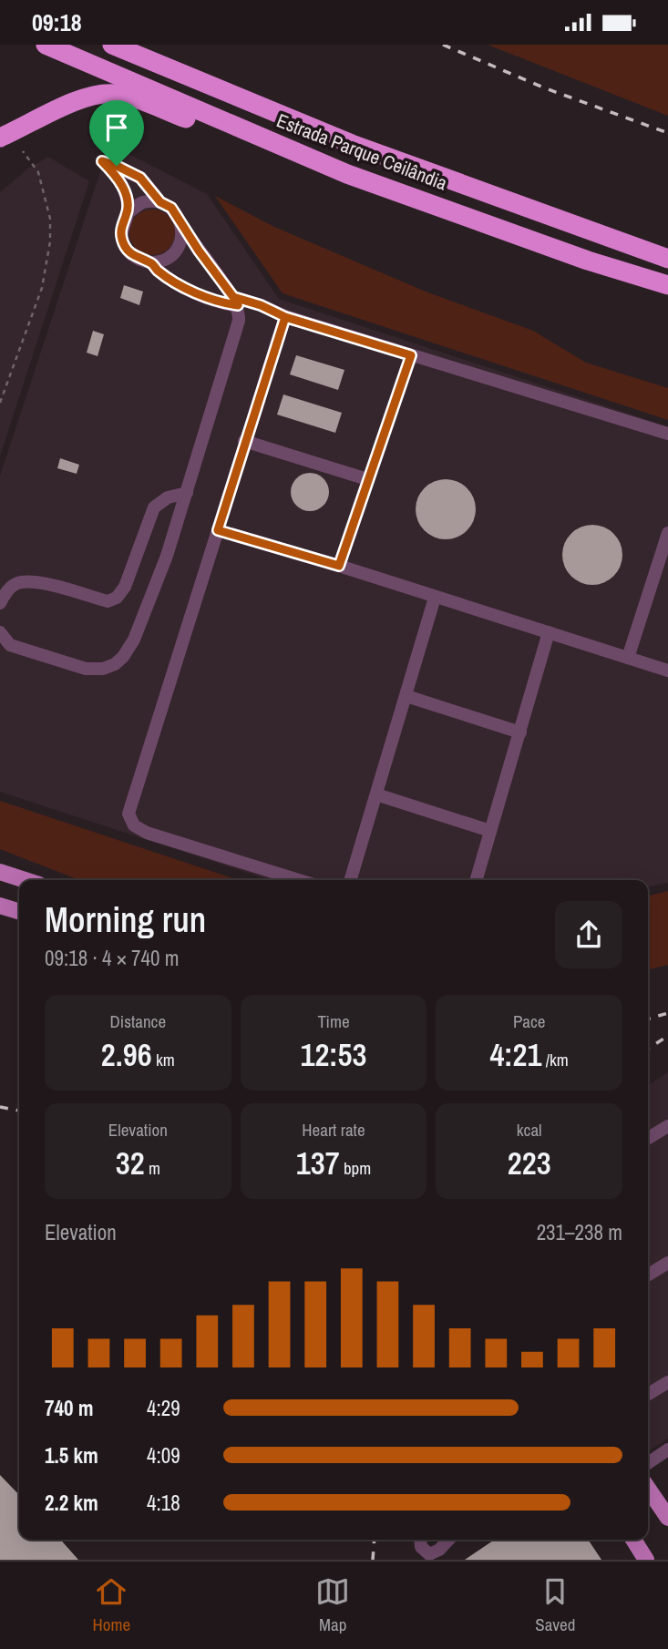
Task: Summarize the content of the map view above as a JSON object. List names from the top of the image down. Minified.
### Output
{"streets":{"highway":["Estrada Parque Ceilândia"]},"page":{"status":"09:18","heading":["Morning run","09:18 · 4 × 740 m"],"stats":[["Distance","2.96 km"],["Time","12:53"],["Pace","4:21 /km"],["Elevation","32 m"],["Heart rate","137 bpm"],["kcal","223"]],"chart":["Elevation","231–238 m"],"list":[{"name":"740 m","note":"4:29"},{"name":"1.5 km","note":"4:09"},{"name":"2.2 km","note":"4:18"}],"tabs":["Home","Map","Saved"]}}
